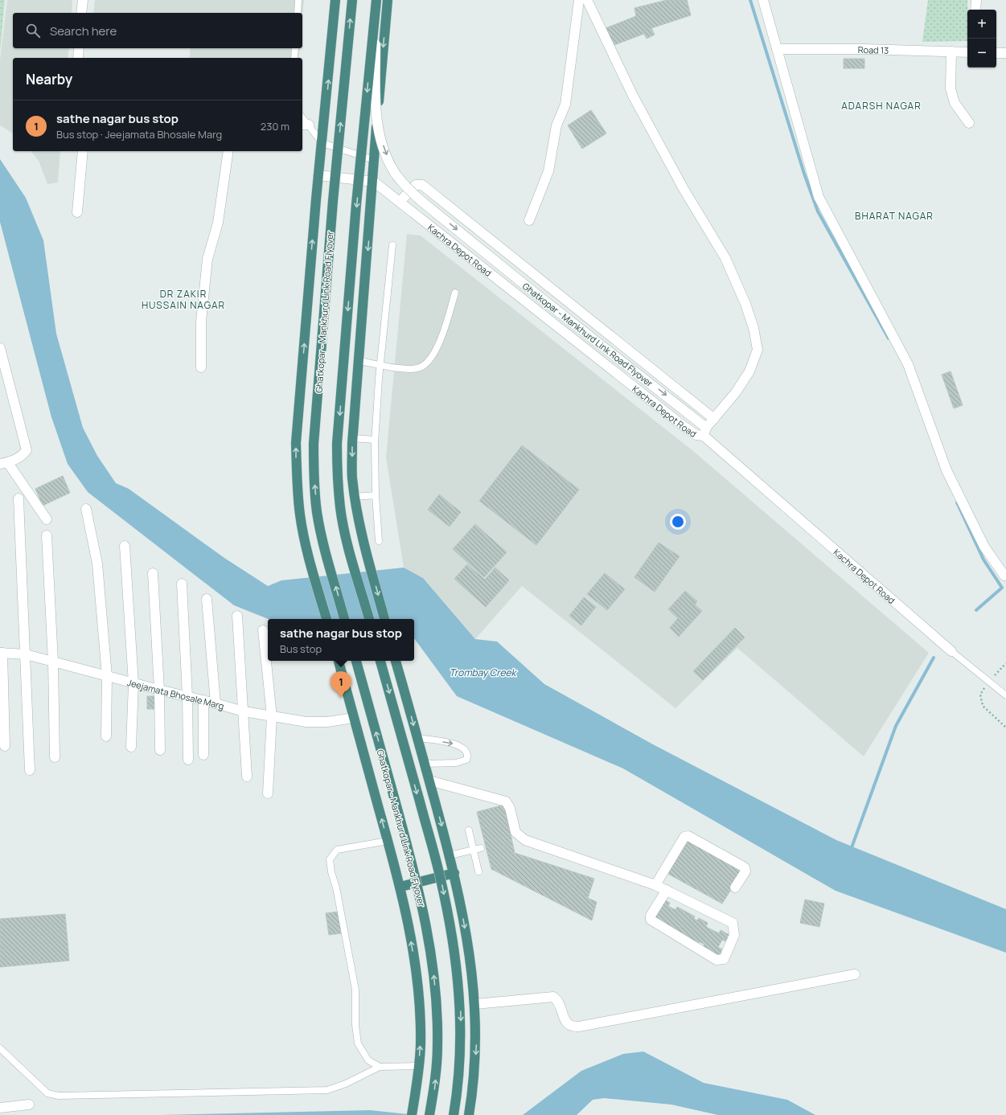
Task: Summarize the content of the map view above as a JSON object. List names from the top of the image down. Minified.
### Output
{"streets":{"highway":["Ghatkopar - Mankhurd Link Road Flyover"],"street":["Road 13","Kachra Depot Road","Jeejamata Bhosale Marg"]},"crossings":[["Kachra Depot Road","Ghatkopar - Mankhurd Link Road Flyover"]],"districts":["ADARSH NAGAR","BHARAT NAGAR","DR ZAKIR HUSSAIN NAGAR"],"water":["Trombay Creek"],"page":{"map_buttons":["+","−"],"search":"Search here","heading":"Nearby","list":[{"mark":"1","name":"sathe nagar bus stop","note":"Bus stop · Jeejamata Bhosale Marg","value":"230 m"}],"popup":["sathe nagar bus stop","Bus stop"],"pins":"1"}}
